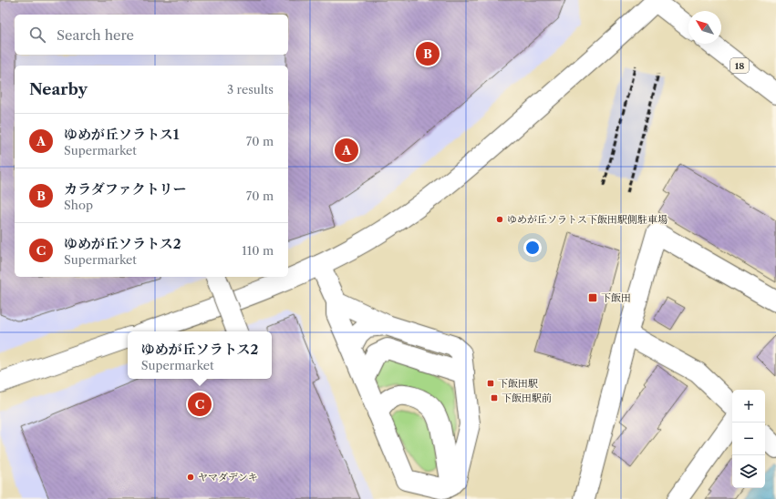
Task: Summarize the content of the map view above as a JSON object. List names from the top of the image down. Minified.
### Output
{"streets":{"street":["18"]},"places":{"other":["ゆめが丘ソラトス下飯田駅側駐車場","ヤマダデンキ"],"transit":["下飯田","下飯田駅","下飯田駅前"]},"north":"top left","page":{"search":"Search here","pins":["B","A","C"],"heading":["Nearby","3 results"],"list":[{"mark":"A","name":"ゆめが丘ソラトス1","note":"Supermarket","value":"70 m"},{"mark":"B","name":"カラダファクトリー","note":"Shop","value":"70 m"},{"mark":"C","name":"ゆめが丘ソラトス2","note":"Supermarket","value":"110 m"}],"popup":["ゆめが丘ソラトス2","Supermarket"],"map_buttons":["+","−"]}}
